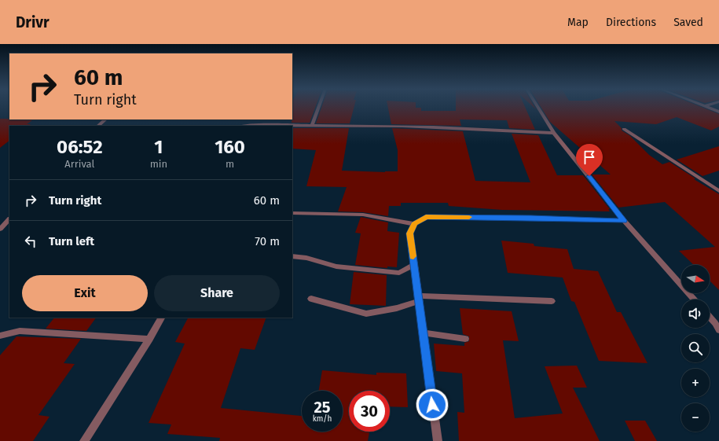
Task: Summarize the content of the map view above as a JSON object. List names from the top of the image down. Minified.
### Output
{"north":"right","page":{"header":"Drivr","nav":["Map","Directions","Saved"],"turn":["60 m","Turn right"],"eta":["06:52","Arrival","1","min","160","m"],"list":[{"name":"Turn right","value":"60 m"},{"name":"Turn left","value":"70 m"}],"map_buttons":["+","−"],"buttons":["Exit","Share"],"speed":"25 km/h","limit":"30"}}
